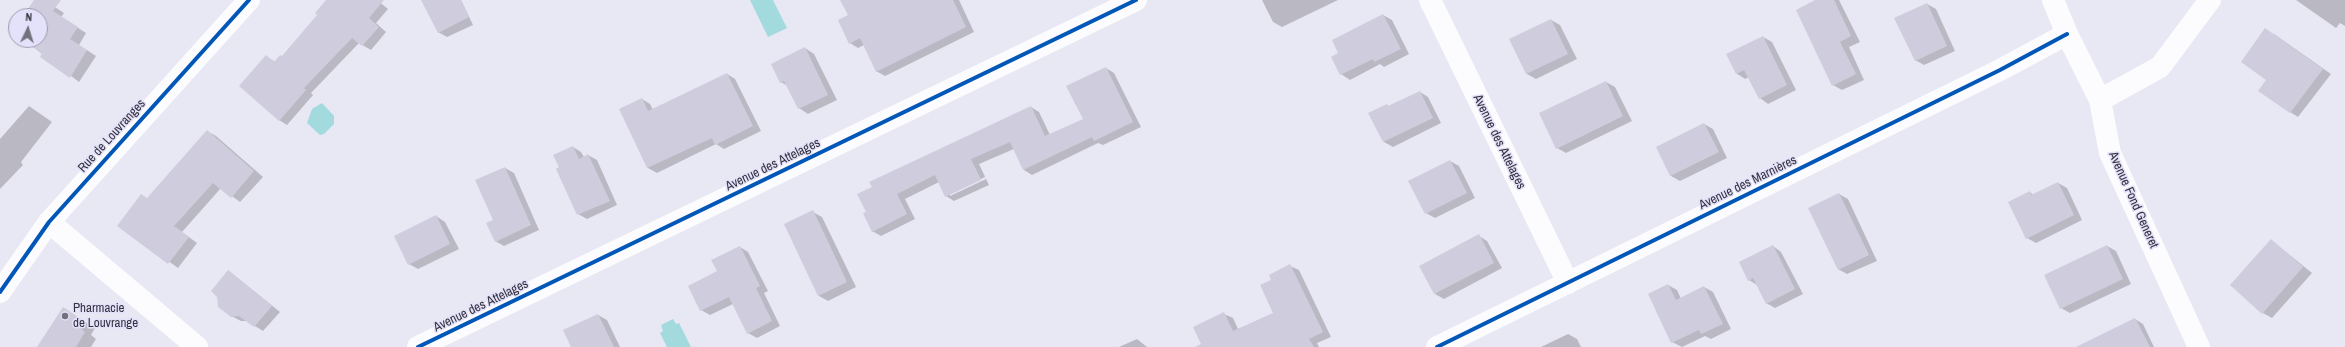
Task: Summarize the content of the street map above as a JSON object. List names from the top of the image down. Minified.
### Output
{"streets":{"street":["Rue de Louvranges","Avenue des Attelages","Avenue des Marnières","Avenue Fond Generet"]},"crossings":[["Avenue des Attelages","Avenue des Marnières"]],"places":["Pharmacie de Louvrange"],"north":"top"}
